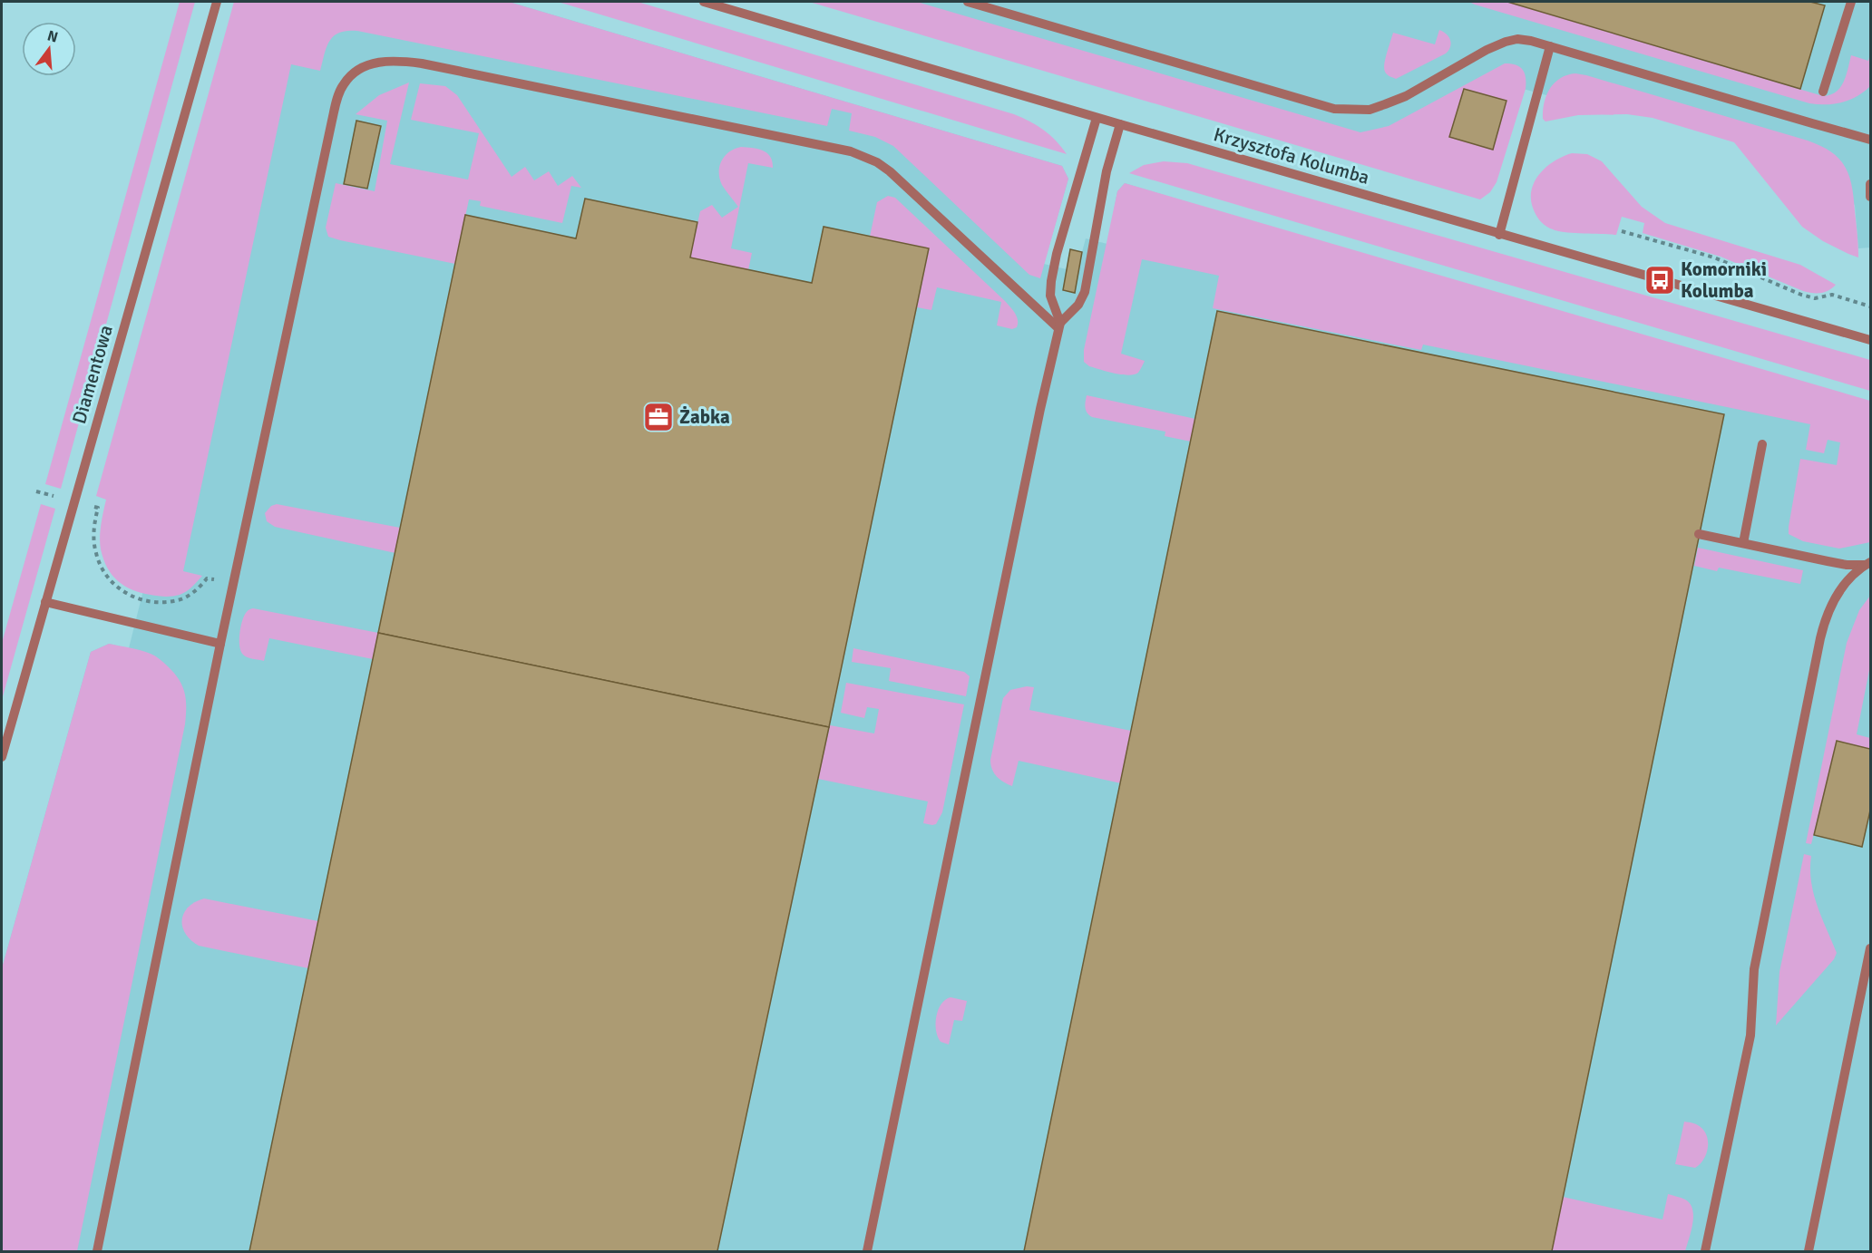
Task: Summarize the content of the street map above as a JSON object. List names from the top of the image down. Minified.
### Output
{"streets":{"street":["Krzysztofa Kolumba","Diamentowa"]},"places":{"bus stop":["Komorniki Kolumba"],"office":["Żabka"]},"north":"top"}
